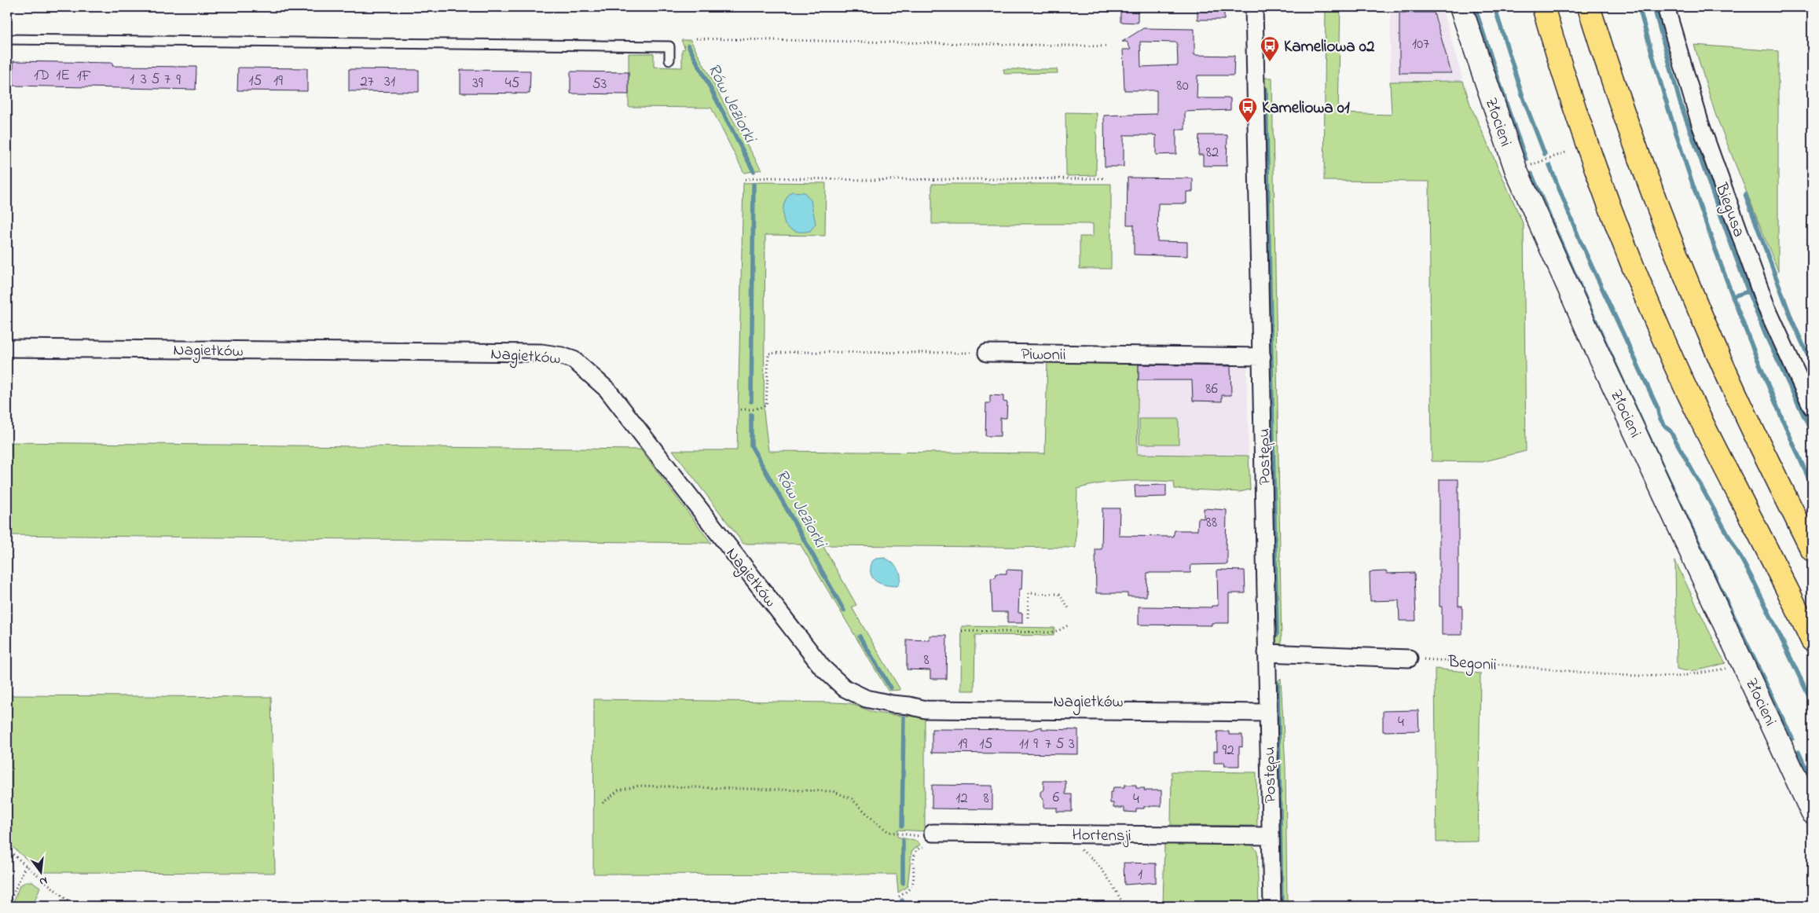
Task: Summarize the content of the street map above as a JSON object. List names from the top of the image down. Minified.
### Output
{"streets":{"street":["Złocieni","Biegusa","Nagietków","Piwonii","Postępu","Hortensji"],"path":["Begonii"]},"crossings":[["Nagietków","Postępu"],["Piwonii","Postępu"],["Postępu","Hortensji"]],"water":["Rów Jeziorki"],"places":{"bus stop":["Kameliowa 02","Kameliowa 01"]},"house_numbers":["107","1D","1E","1F","1","3","5","7","9","15","19","27","31","39","45","53","80","82","86","88","8","4","19","15","11","9","7","5","3","92","6","12","8","4","1"],"north":"bottom"}
